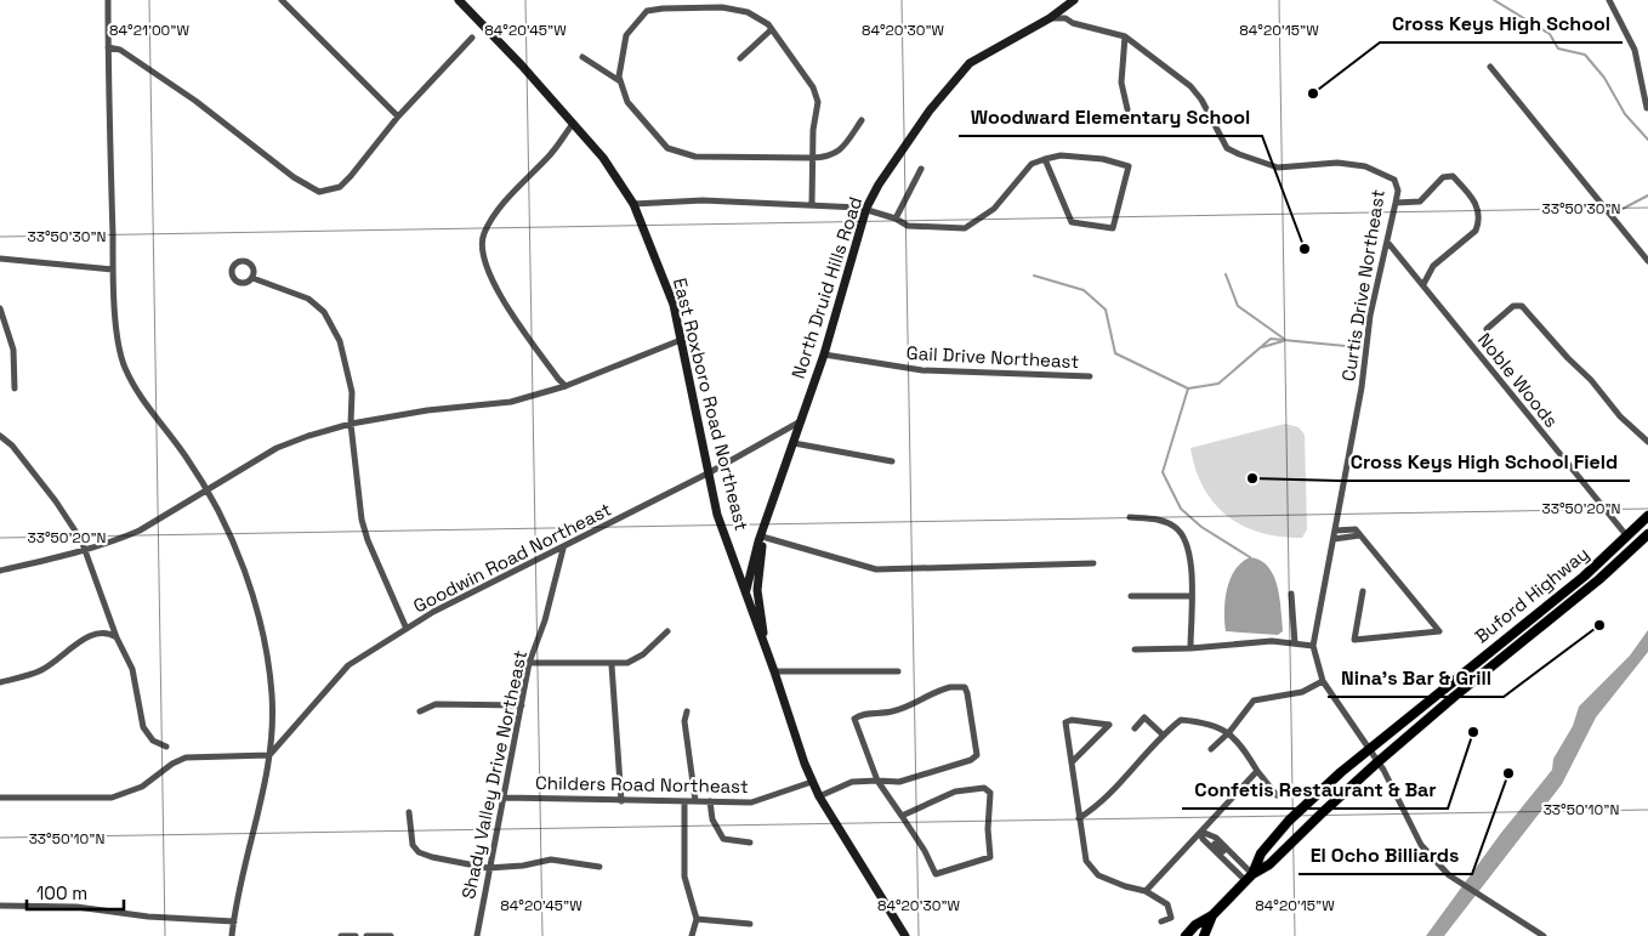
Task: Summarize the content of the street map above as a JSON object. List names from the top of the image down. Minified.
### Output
{"streets":{"main road":["North Druid Hills Road","East Roxboro Road Northeast","Buford Highway"],"street":["Curtis Drive Northeast","Gail Drive Northeast","Noble Woods","Goodwin Road Northeast","Shady Valley Drive Northeast","Childers Road Northeast"]},"crossings":[["Curtis Drive Northeast","North Druid Hills Road"],["Curtis Drive Northeast","Noble Woods"],["Curtis Drive Northeast","Buford Highway"],["North Druid Hills Road","Gail Drive Northeast"],["North Druid Hills Road","East Roxboro Road Northeast"],["North Druid Hills Road","Goodwin Road Northeast"],["Noble Woods","Buford Highway"],["East Roxboro Road Northeast","Goodwin Road Northeast"],["Goodwin Road Northeast","Shady Valley Drive Northeast"],["Shady Valley Drive Northeast","Childers Road Northeast"]],"places":["Cross Keys High School","Woodward Elementary School","Cross Keys High School Field","Nina’s Bar & Grill","Confetis Restaurant & Bar","El Ocho Billiards"],"scale_bar":"100 m","coordinates":["84°21'00\"W","84°20'45\"W","84°20'30\"W","84°20'15\"W","33°50'30\"N","33°50'20\"N","33°50'10\"N"]}
